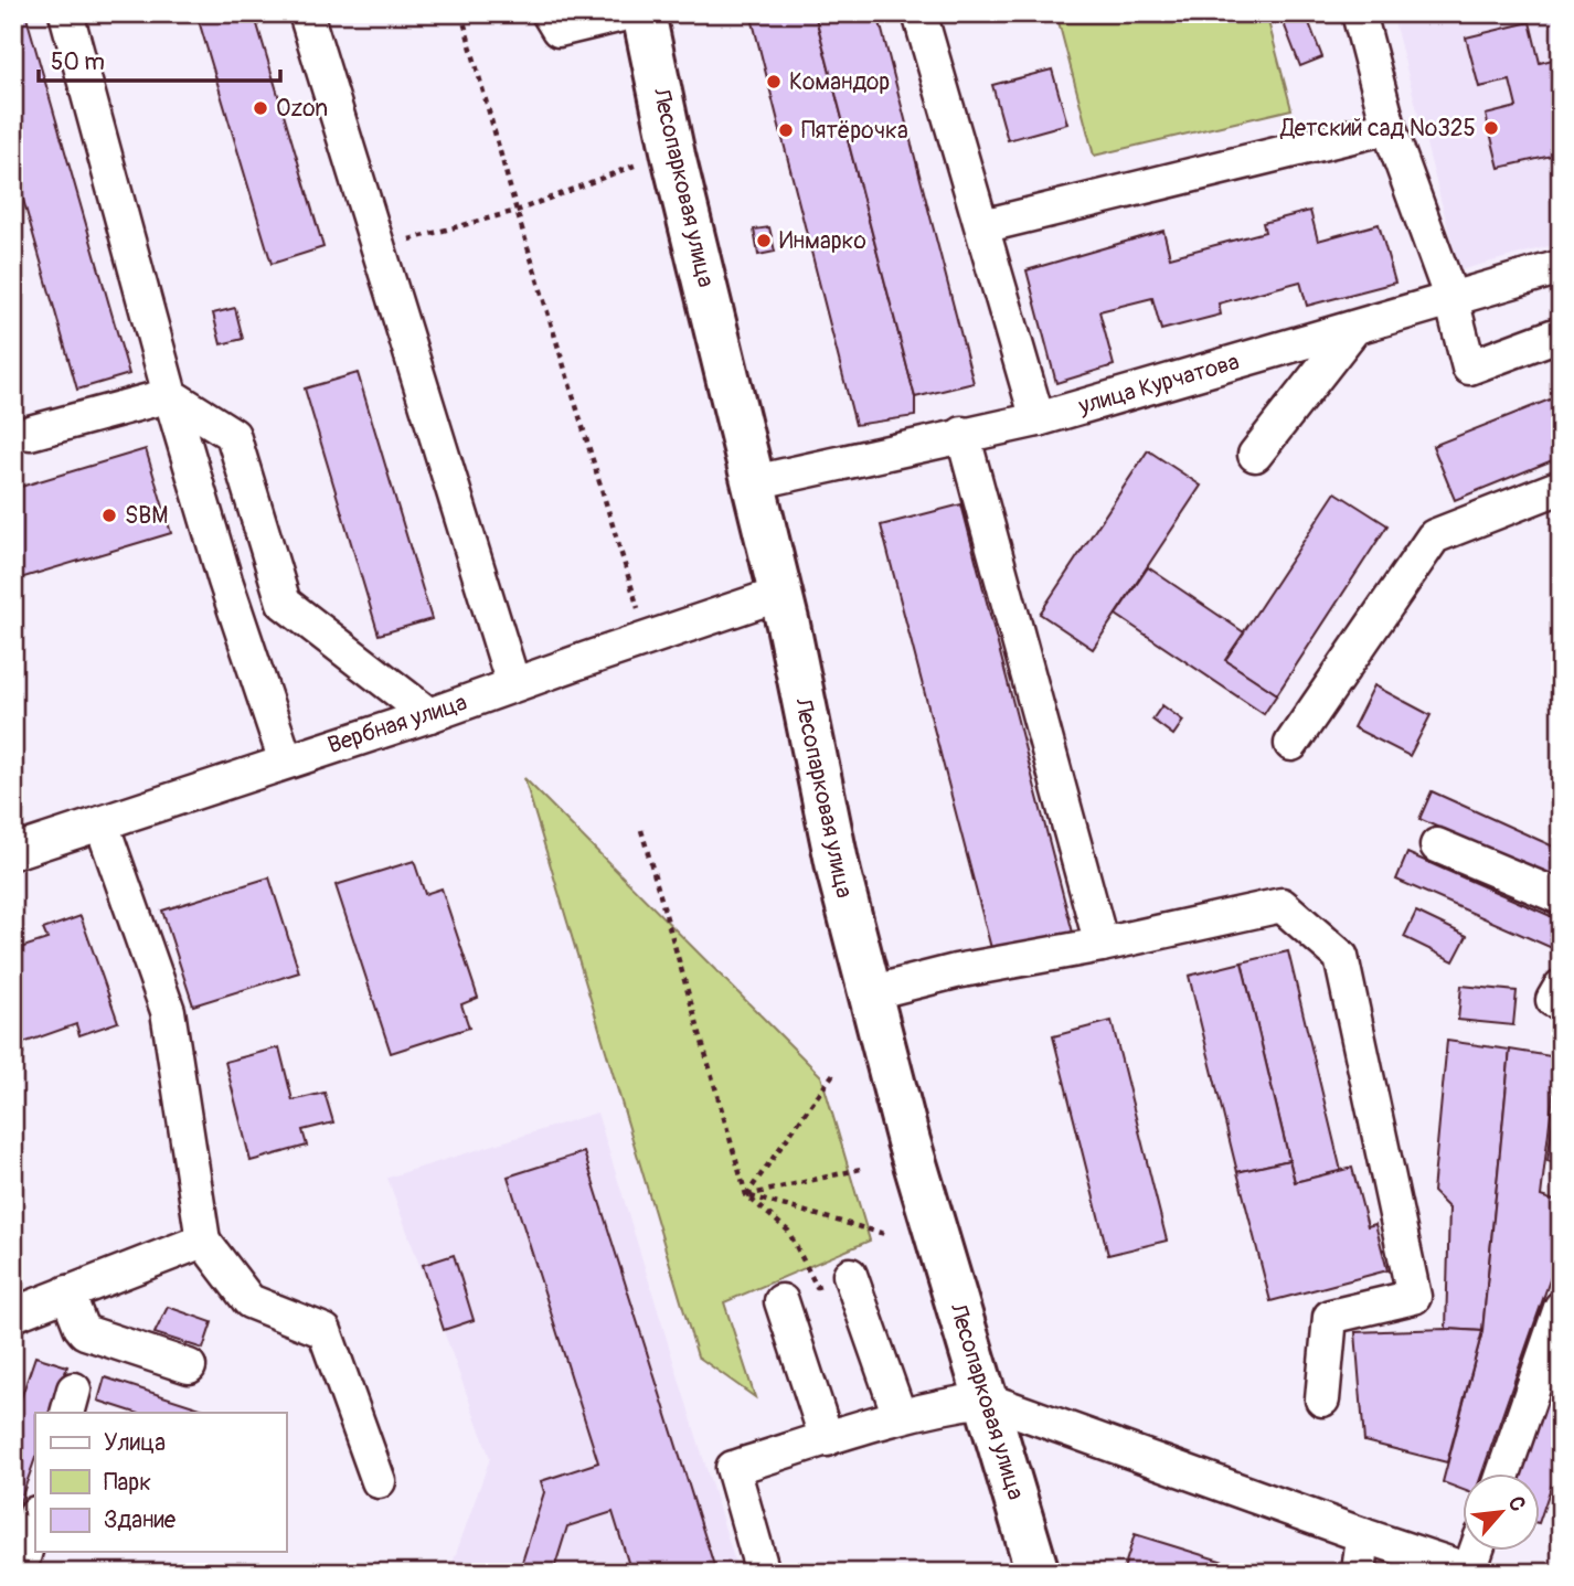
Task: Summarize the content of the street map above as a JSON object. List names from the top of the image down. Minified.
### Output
{"streets":{"main road":["Лесопарковая улица"],"street":["улица Курчатова","Вербная улица"]},"crossings":[["Лесопарковая улица","улица Курчатова"],["Лесопарковая улица","Вербная улица"]],"places":["Командор","Ozon","Детский сад №325","Пятёрочка","Инмарко","SBM"],"legend":["Улица","Парк","Здание"],"scale_bar":"50 m","north":"top right"}
